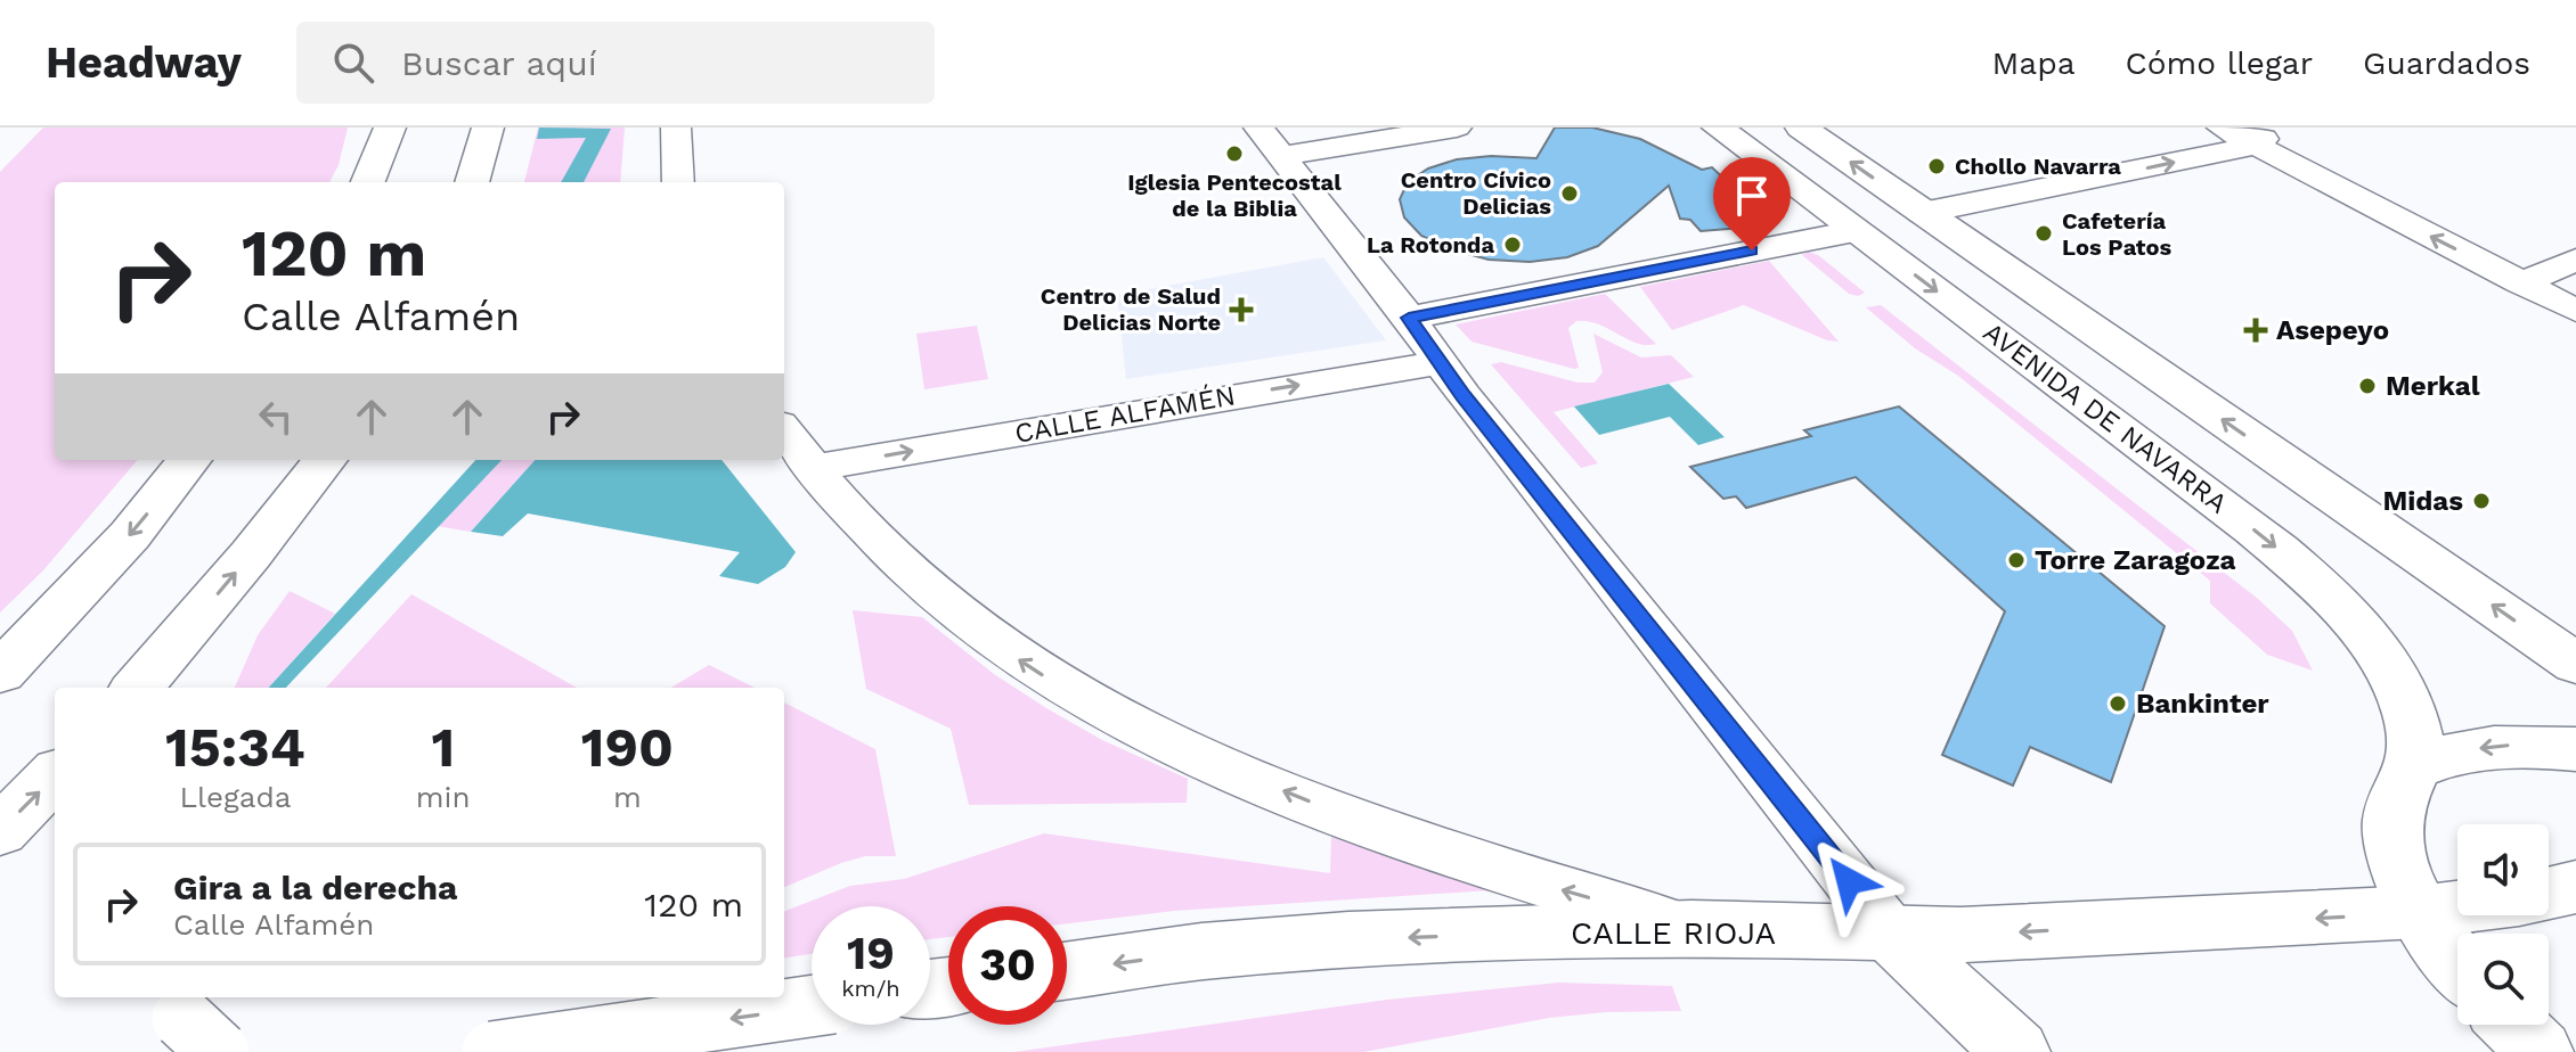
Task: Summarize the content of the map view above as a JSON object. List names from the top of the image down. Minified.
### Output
{"streets":{"main road":["AVENIDA DE NAVARRA","CALLE RIOJA"],"street":["CALLE ALFAMÉN"]},"crossings":[["AVENIDA DE NAVARRA","CALLE RIOJA"]],"one_way":["CALLE ALFAMÉN","CALLE RIOJA"],"places":{"other":["Iglesia Pentecostal de la Biblia","Chollo Navarra","Centro Cívico Delicias","Cafetería Los Patos","La Rotonda","Merkal","Midas","Torre Zaragoza","Bankinter"],"health":["Centro de Salud Delicias Norte","Asepeyo"]},"page":{"header":"Headway","search":"Buscar aquí","nav":["Mapa","Cómo llegar","Guardados"],"turn":["120 m","Calle Alfamén"],"eta":["15:34","Llegada","1","min","190","m"],"list":[{"name":"Gira a la derecha","note":"Calle Alfamén","value":"120 m"}],"speed":"19 km/h","limit":"30"}}
